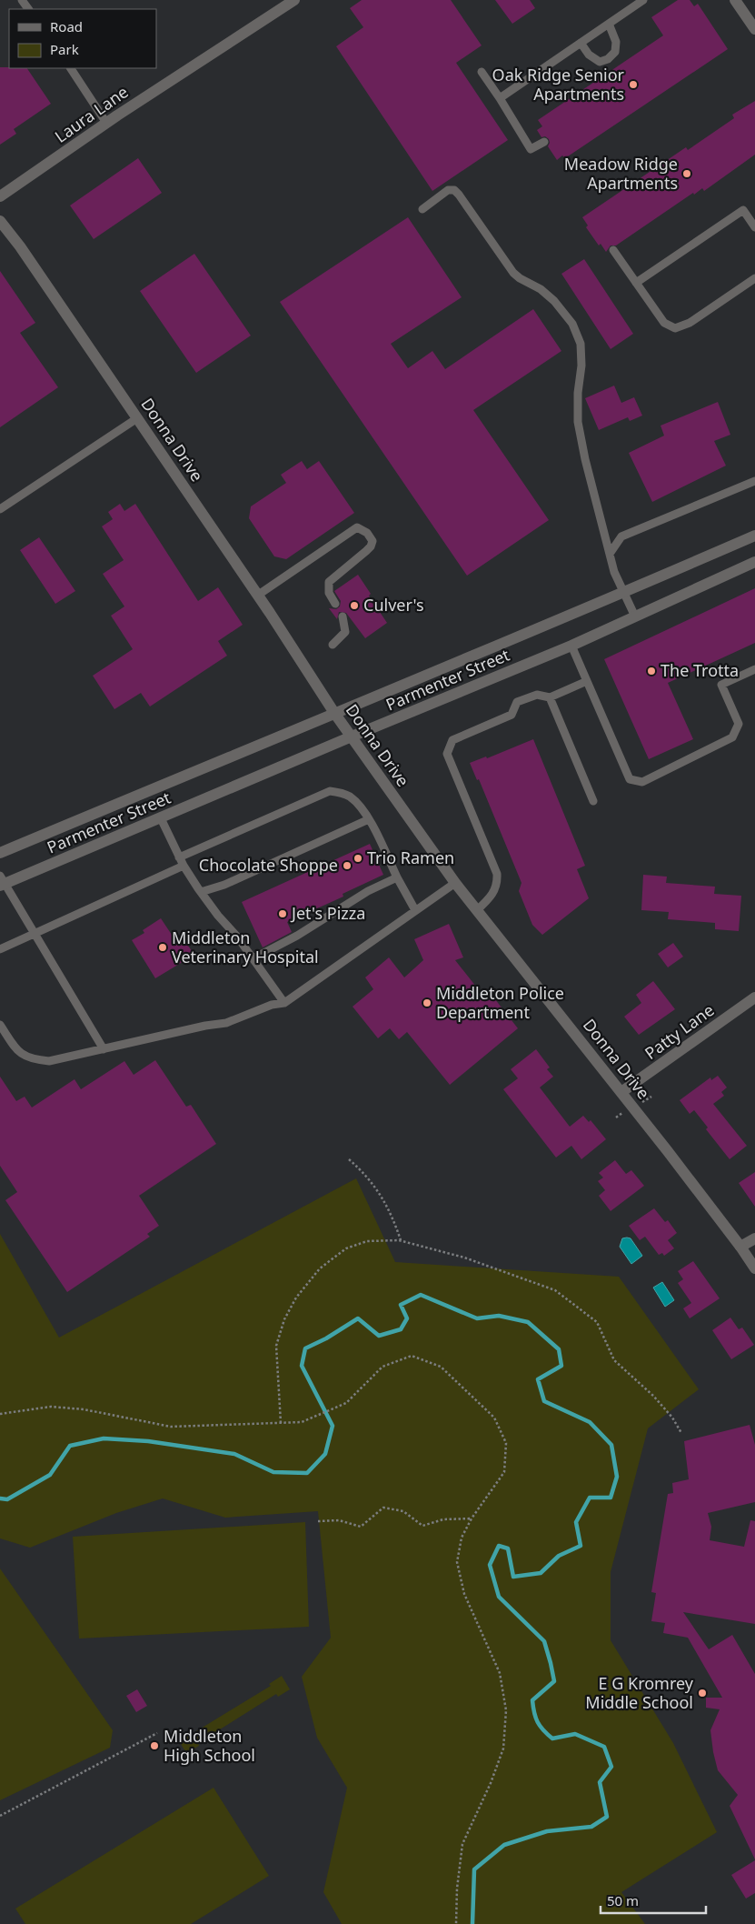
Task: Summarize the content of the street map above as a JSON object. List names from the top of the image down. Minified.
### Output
{"streets":{"street":["Laura Lane","Donna Drive","Parmenter Street","Patty Lane"]},"crossings":[["Donna Drive","Parmenter Street"],["Donna Drive","Patty Lane"]],"places":["Oak Ridge Senior Apartments","Meadow Ridge Apartments","Culver's","The Trotta","Trio Ramen","Chocolate Shoppe","Jet's Pizza","Middleton Veterinary Hospital","Middleton Police Department","E G Kromrey Middle School","Middleton High School"],"legend":["Road","Park"],"scale_bar":"50 m"}
